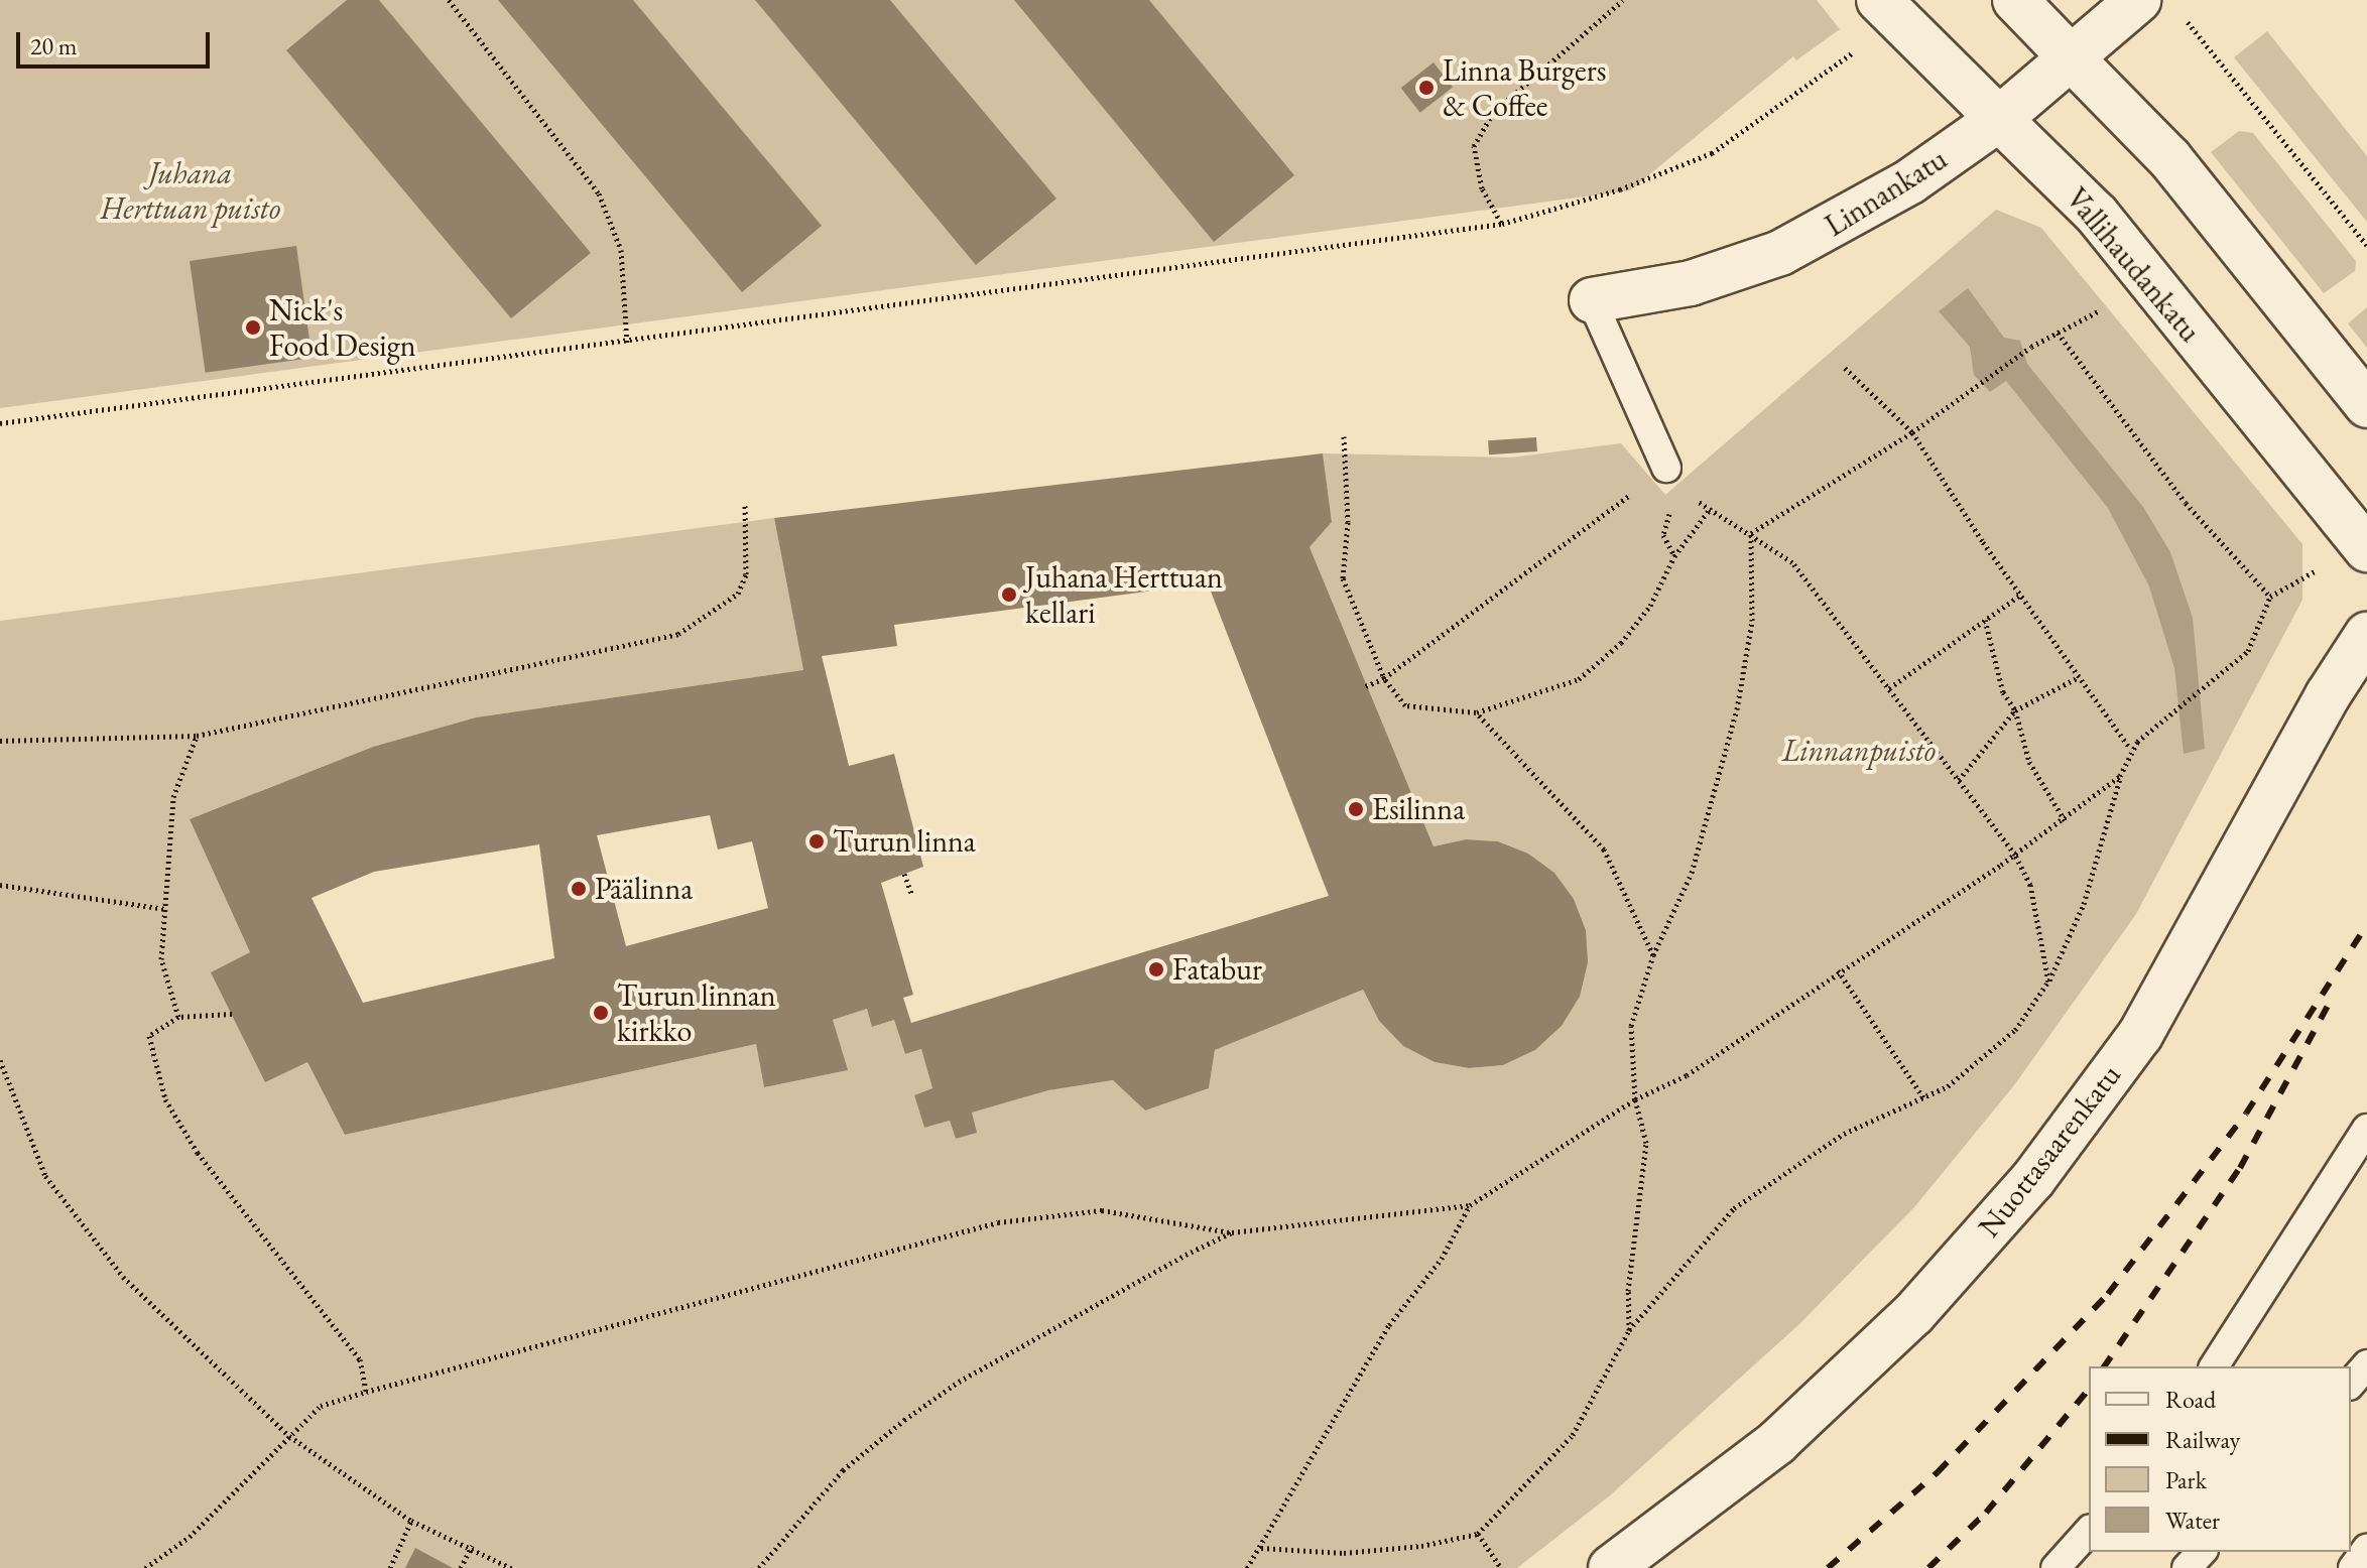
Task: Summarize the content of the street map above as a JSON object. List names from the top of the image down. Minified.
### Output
{"streets":{"street":["Linnankatu","Vallihaudankatu","Nuottasaarenkatu"]},"crossings":[["Linnankatu","Vallihaudankatu"]],"parks":["Juhana Herttuan puisto","Linnanpuisto"],"places":["Linna Burgers & Coffee","Nick's Food Design","Juhana Herttuan kellari","Esilinna","Turun linna","Päälinna","Fatabur","Turun linnan kirkko"],"legend":["Road","Railway","Park","Water"],"scale_bar":"20 m"}
